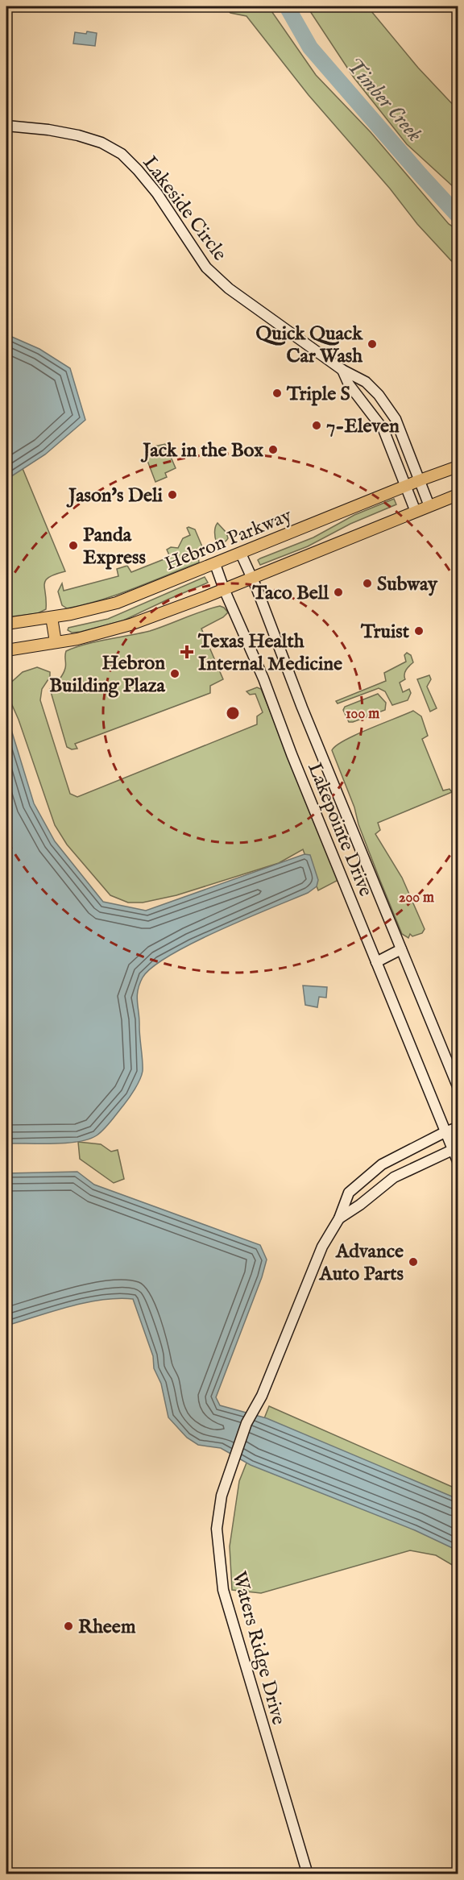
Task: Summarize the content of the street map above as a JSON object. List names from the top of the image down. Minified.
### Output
{"streets":{"main road":["Hebron Parkway"],"street":["Lakeside Circle","Lakepointe Drive","Waters Ridge Drive"]},"crossings":[["Lakeside Circle","Hebron Parkway"],["Hebron Parkway","Lakepointe Drive"],["Lakepointe Drive","Waters Ridge Drive"]],"water":["Timber Creek"],"places":{"other":["Quick Quack Car Wash","Triple S","7-Eleven","Jack in the Box","Jason's Deli","Panda Express","Subway","Taco Bell","Truist","Hebron Building Plaza","Advance Auto Parts","Rheem"],"health":["Texas Health Internal Medicine"]},"rings":["100 m","200 m"]}
